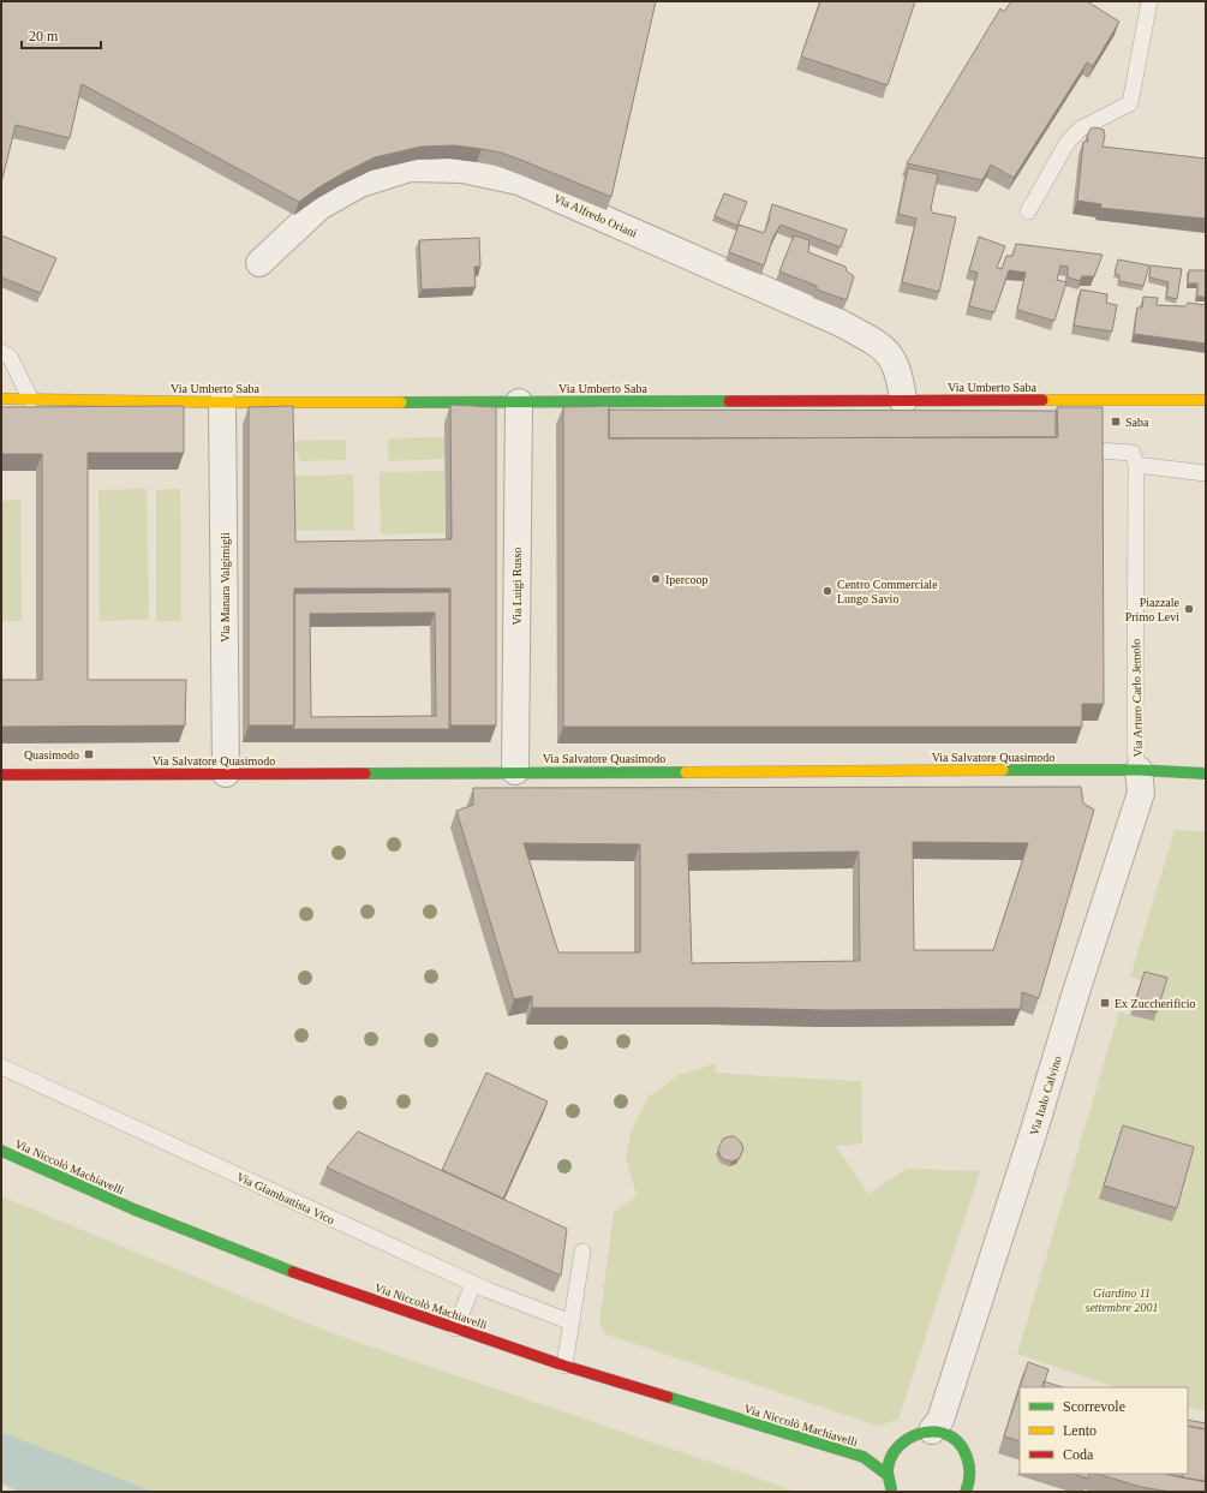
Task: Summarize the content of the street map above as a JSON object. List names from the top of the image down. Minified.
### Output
{"streets":{"street":["Via Alfredo Oriani","Via Umberto Saba","Via Luigi Russo","Via Manara Valgimigli","Via Salvatore Quasimodo","Via Italo Calvino","Via Niccolò Machiavelli"],"lane":["Via Arturo Carlo Jemolo","Via Giambattista Vico"]},"crossings":[["Via Alfredo Oriani","Via Umberto Saba"],["Via Umberto Saba","Via Luigi Russo"],["Via Umberto Saba","Via Manara Valgimigli"],["Via Luigi Russo","Via Salvatore Quasimodo"],["Via Manara Valgimigli","Via Salvatore Quasimodo"],["Via Arturo Carlo Jemolo","Via Salvatore Quasimodo"],["Via Arturo Carlo Jemolo","Via Italo Calvino"],["Via Salvatore Quasimodo","Via Italo Calvino"]],"parks":["Giardino 11 settembre 2001"],"places":{"transit":["Saba","Quasimodo","Ex Zuccherificio"],"other":["Ipercoop","Centro Commerciale Lungo Savio","Piazzale Primo Levi"]},"legend":["Scorrevole","Lento","Coda"],"scale_bar":"20 m"}
